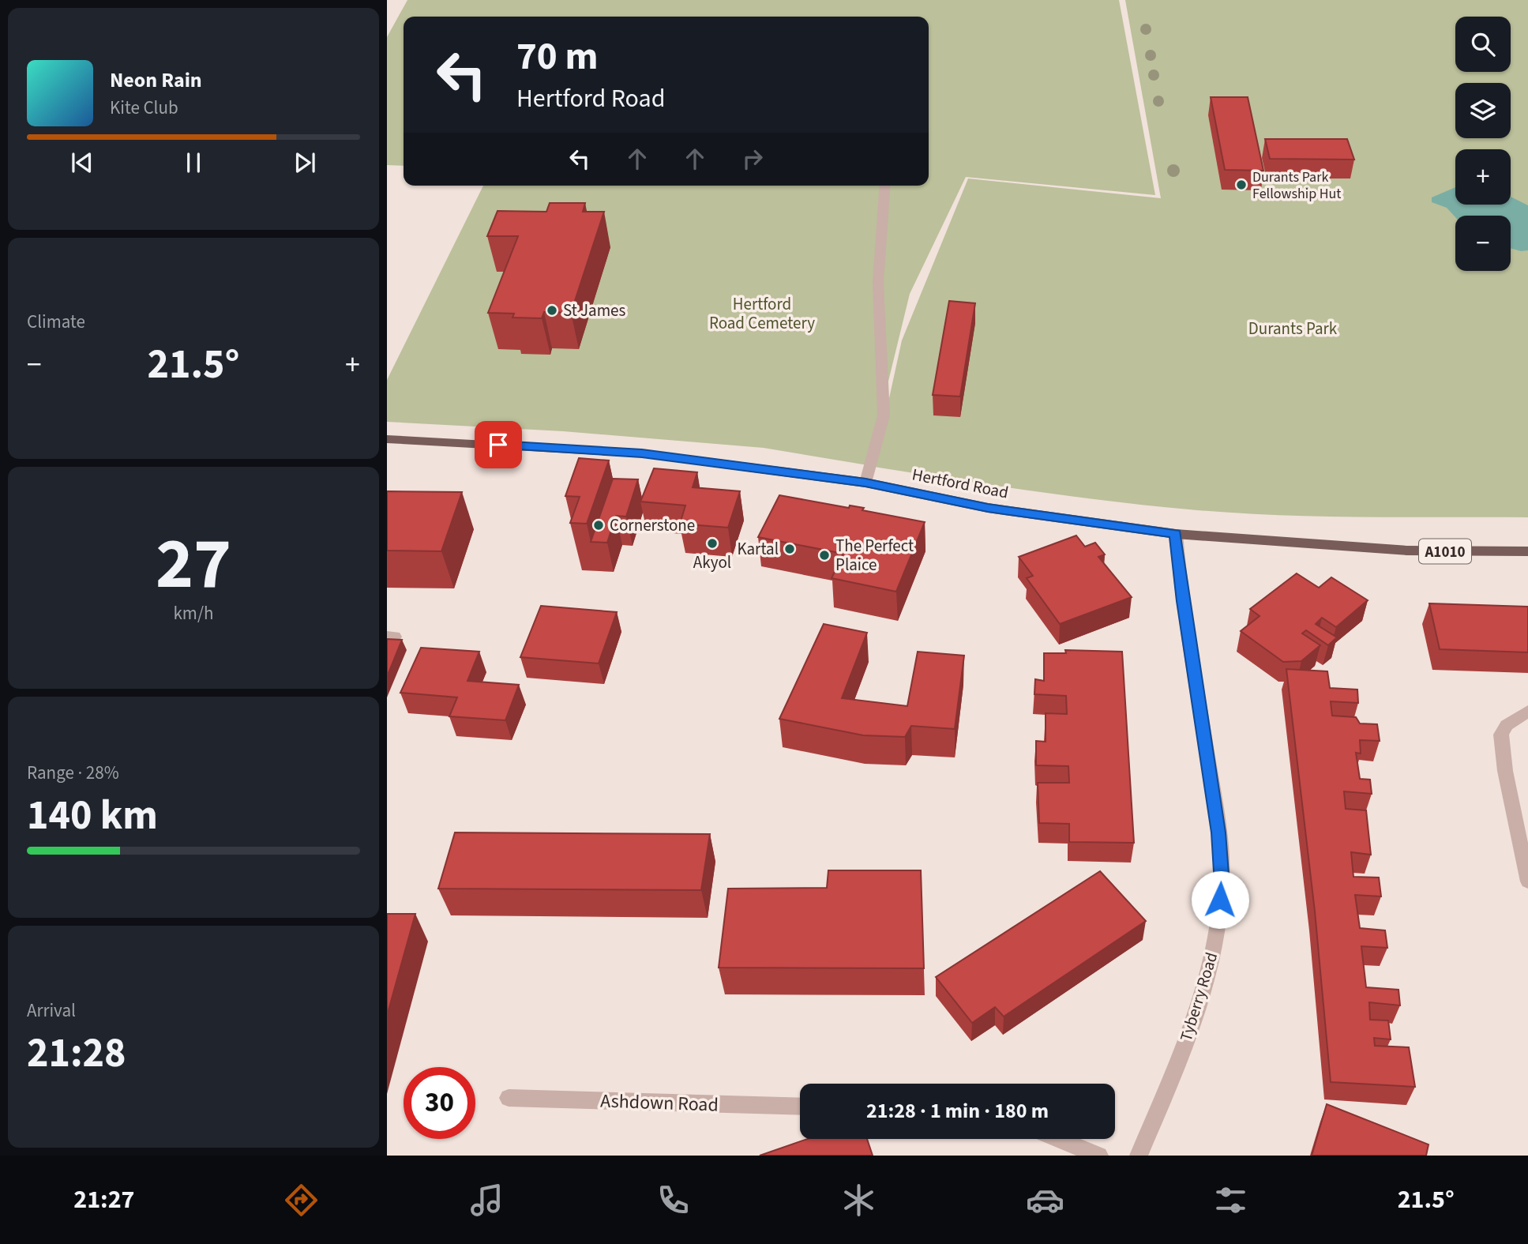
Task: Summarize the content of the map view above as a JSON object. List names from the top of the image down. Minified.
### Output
{"streets":{"main road":["Hertford Road","A1010"],"street":["Tyberry Road","Ashdown Road"]},"crossings":[["Hertford Road","Tyberry Road"]],"parks":["Hertford Road Cemetery","Durants Park"],"places":["Durants Park Fellowship Hut","St James","Cornerstone","Akyol","Kartal","The Perfect Plaice"],"page":{"map_buttons":["+","−"],"turn":["70 m","Hertford Road"],"song":["Neon Rain","Kite Club"],"tile":["Climate",["27","km/h"],["Range · 28%","140 km"],["Arrival","21:28"]],"heat":["−","21.5°","+"],"limit":"30","trip":"21:28 · 1 min · 180 m","tabs":["21:27","21.5°"]}}
